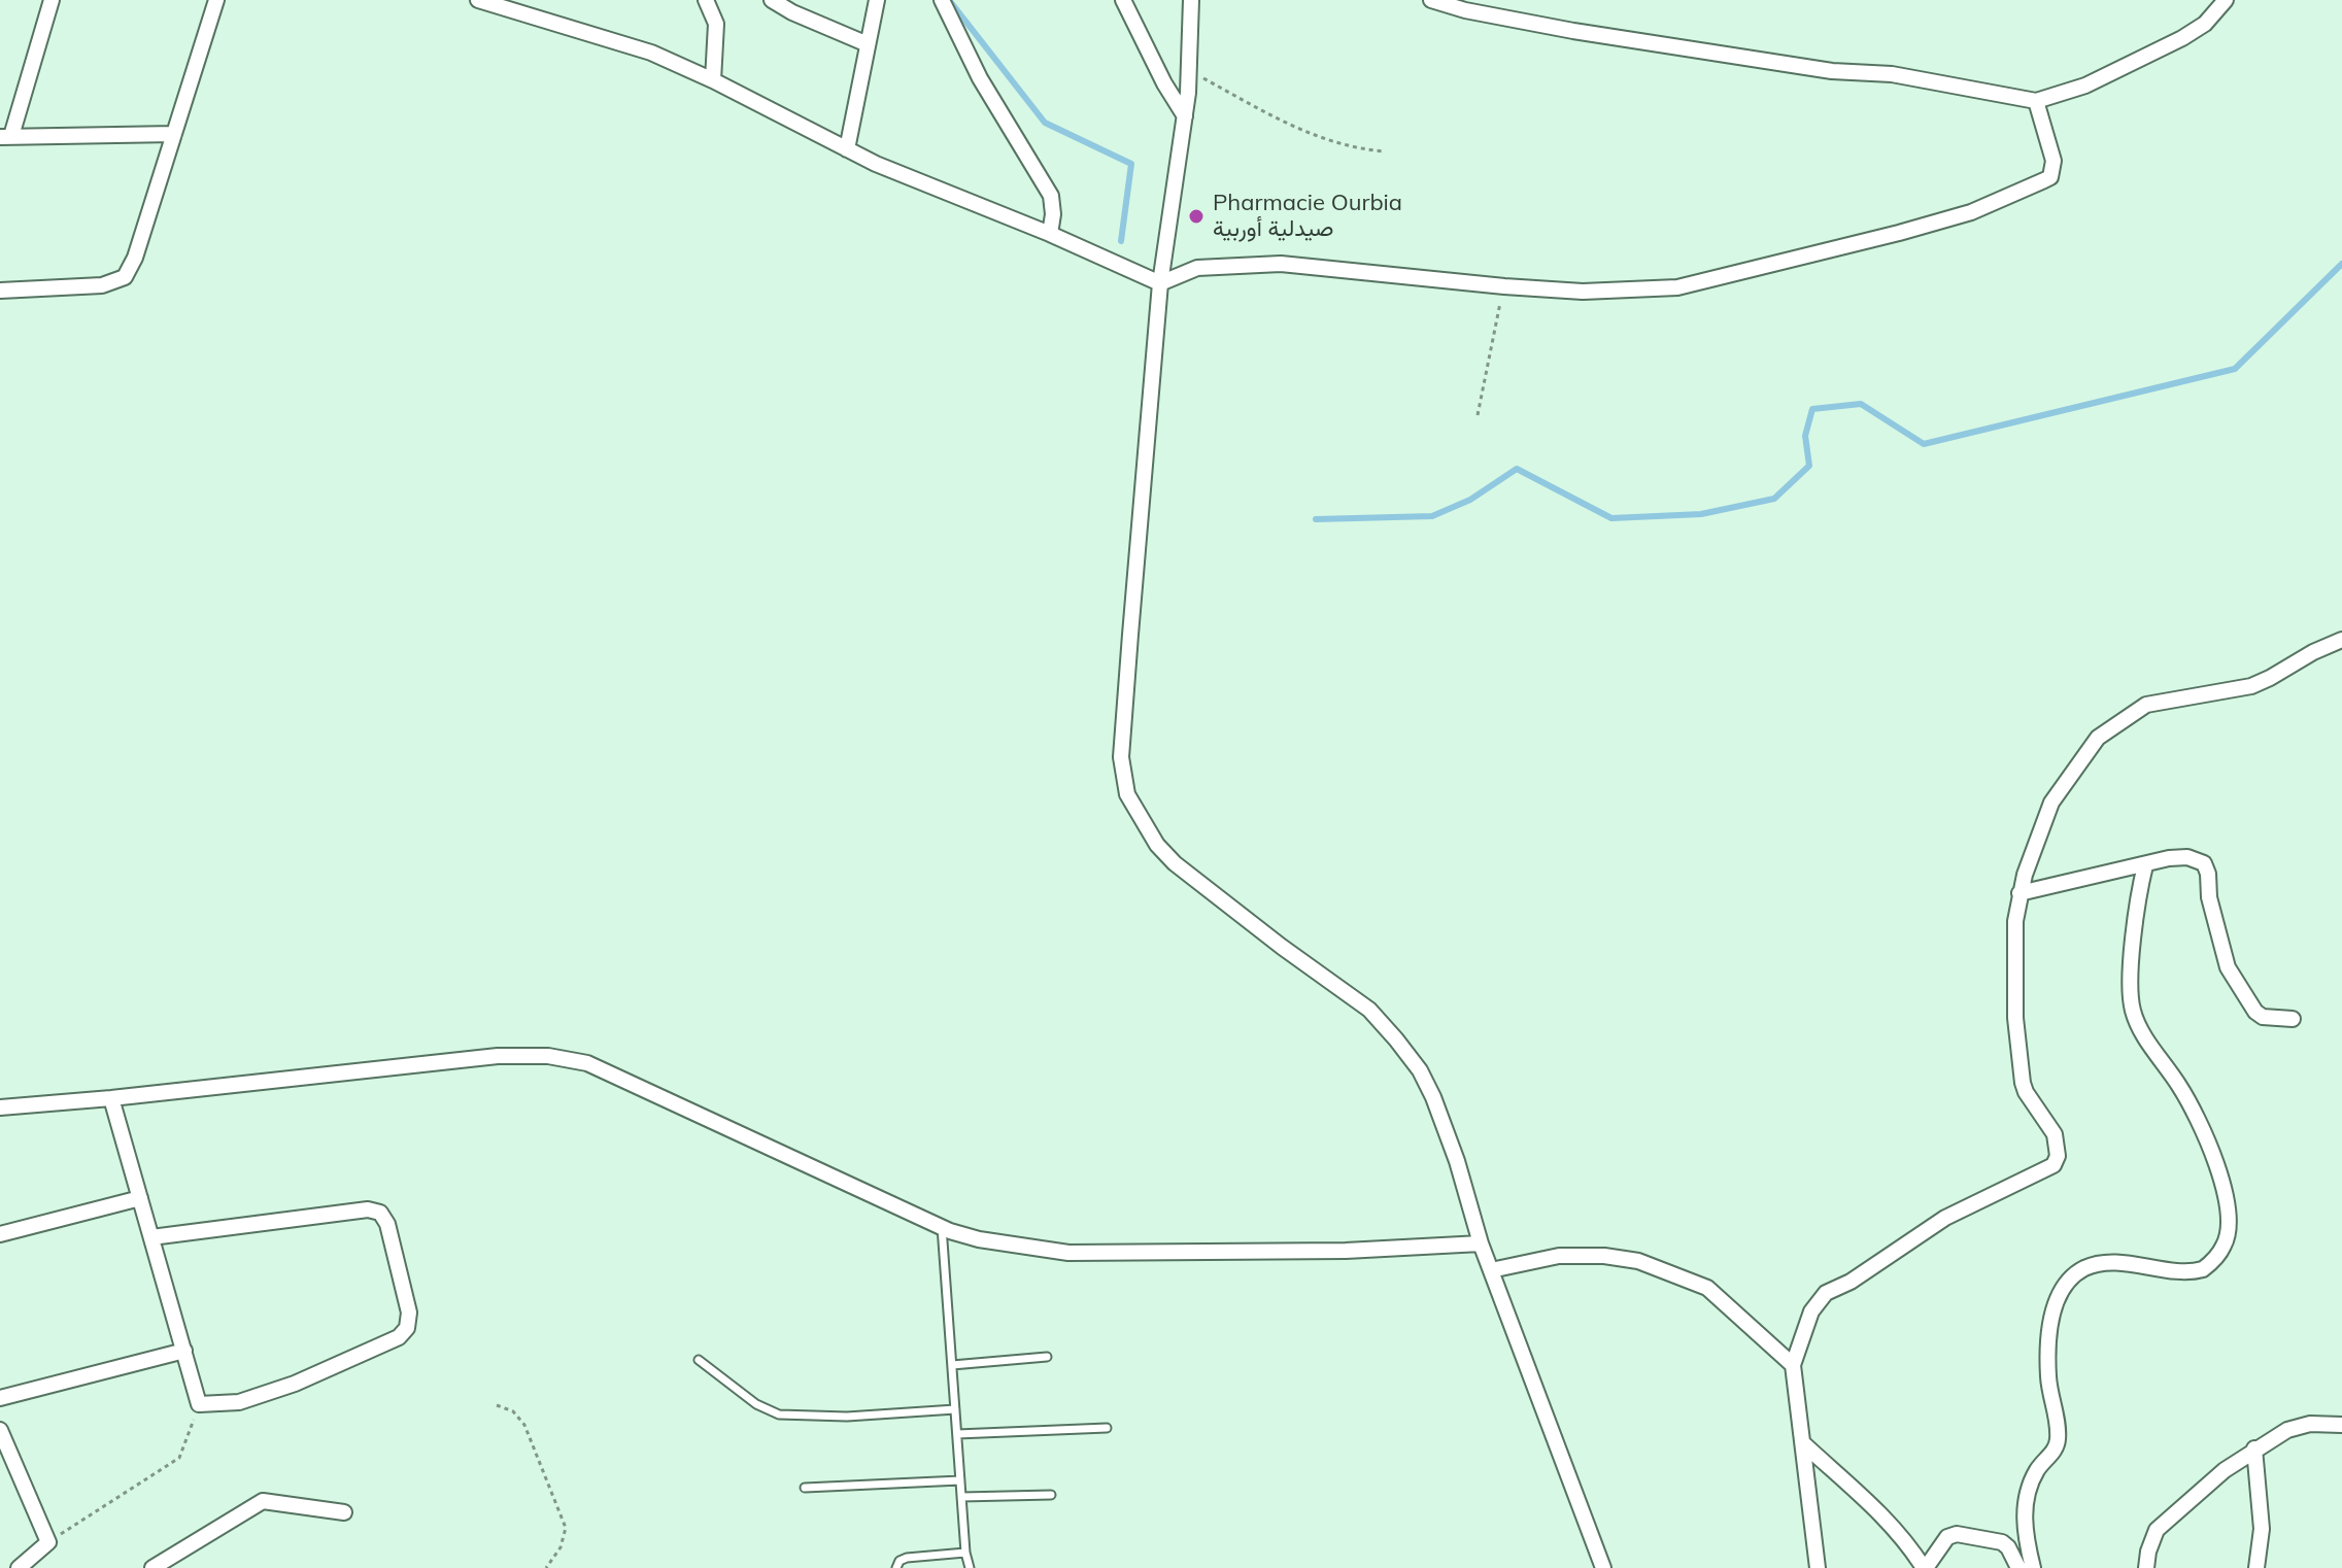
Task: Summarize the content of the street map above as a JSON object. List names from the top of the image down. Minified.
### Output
{"places":["Pharmacie Ourbia صيدلية أوربية"]}
